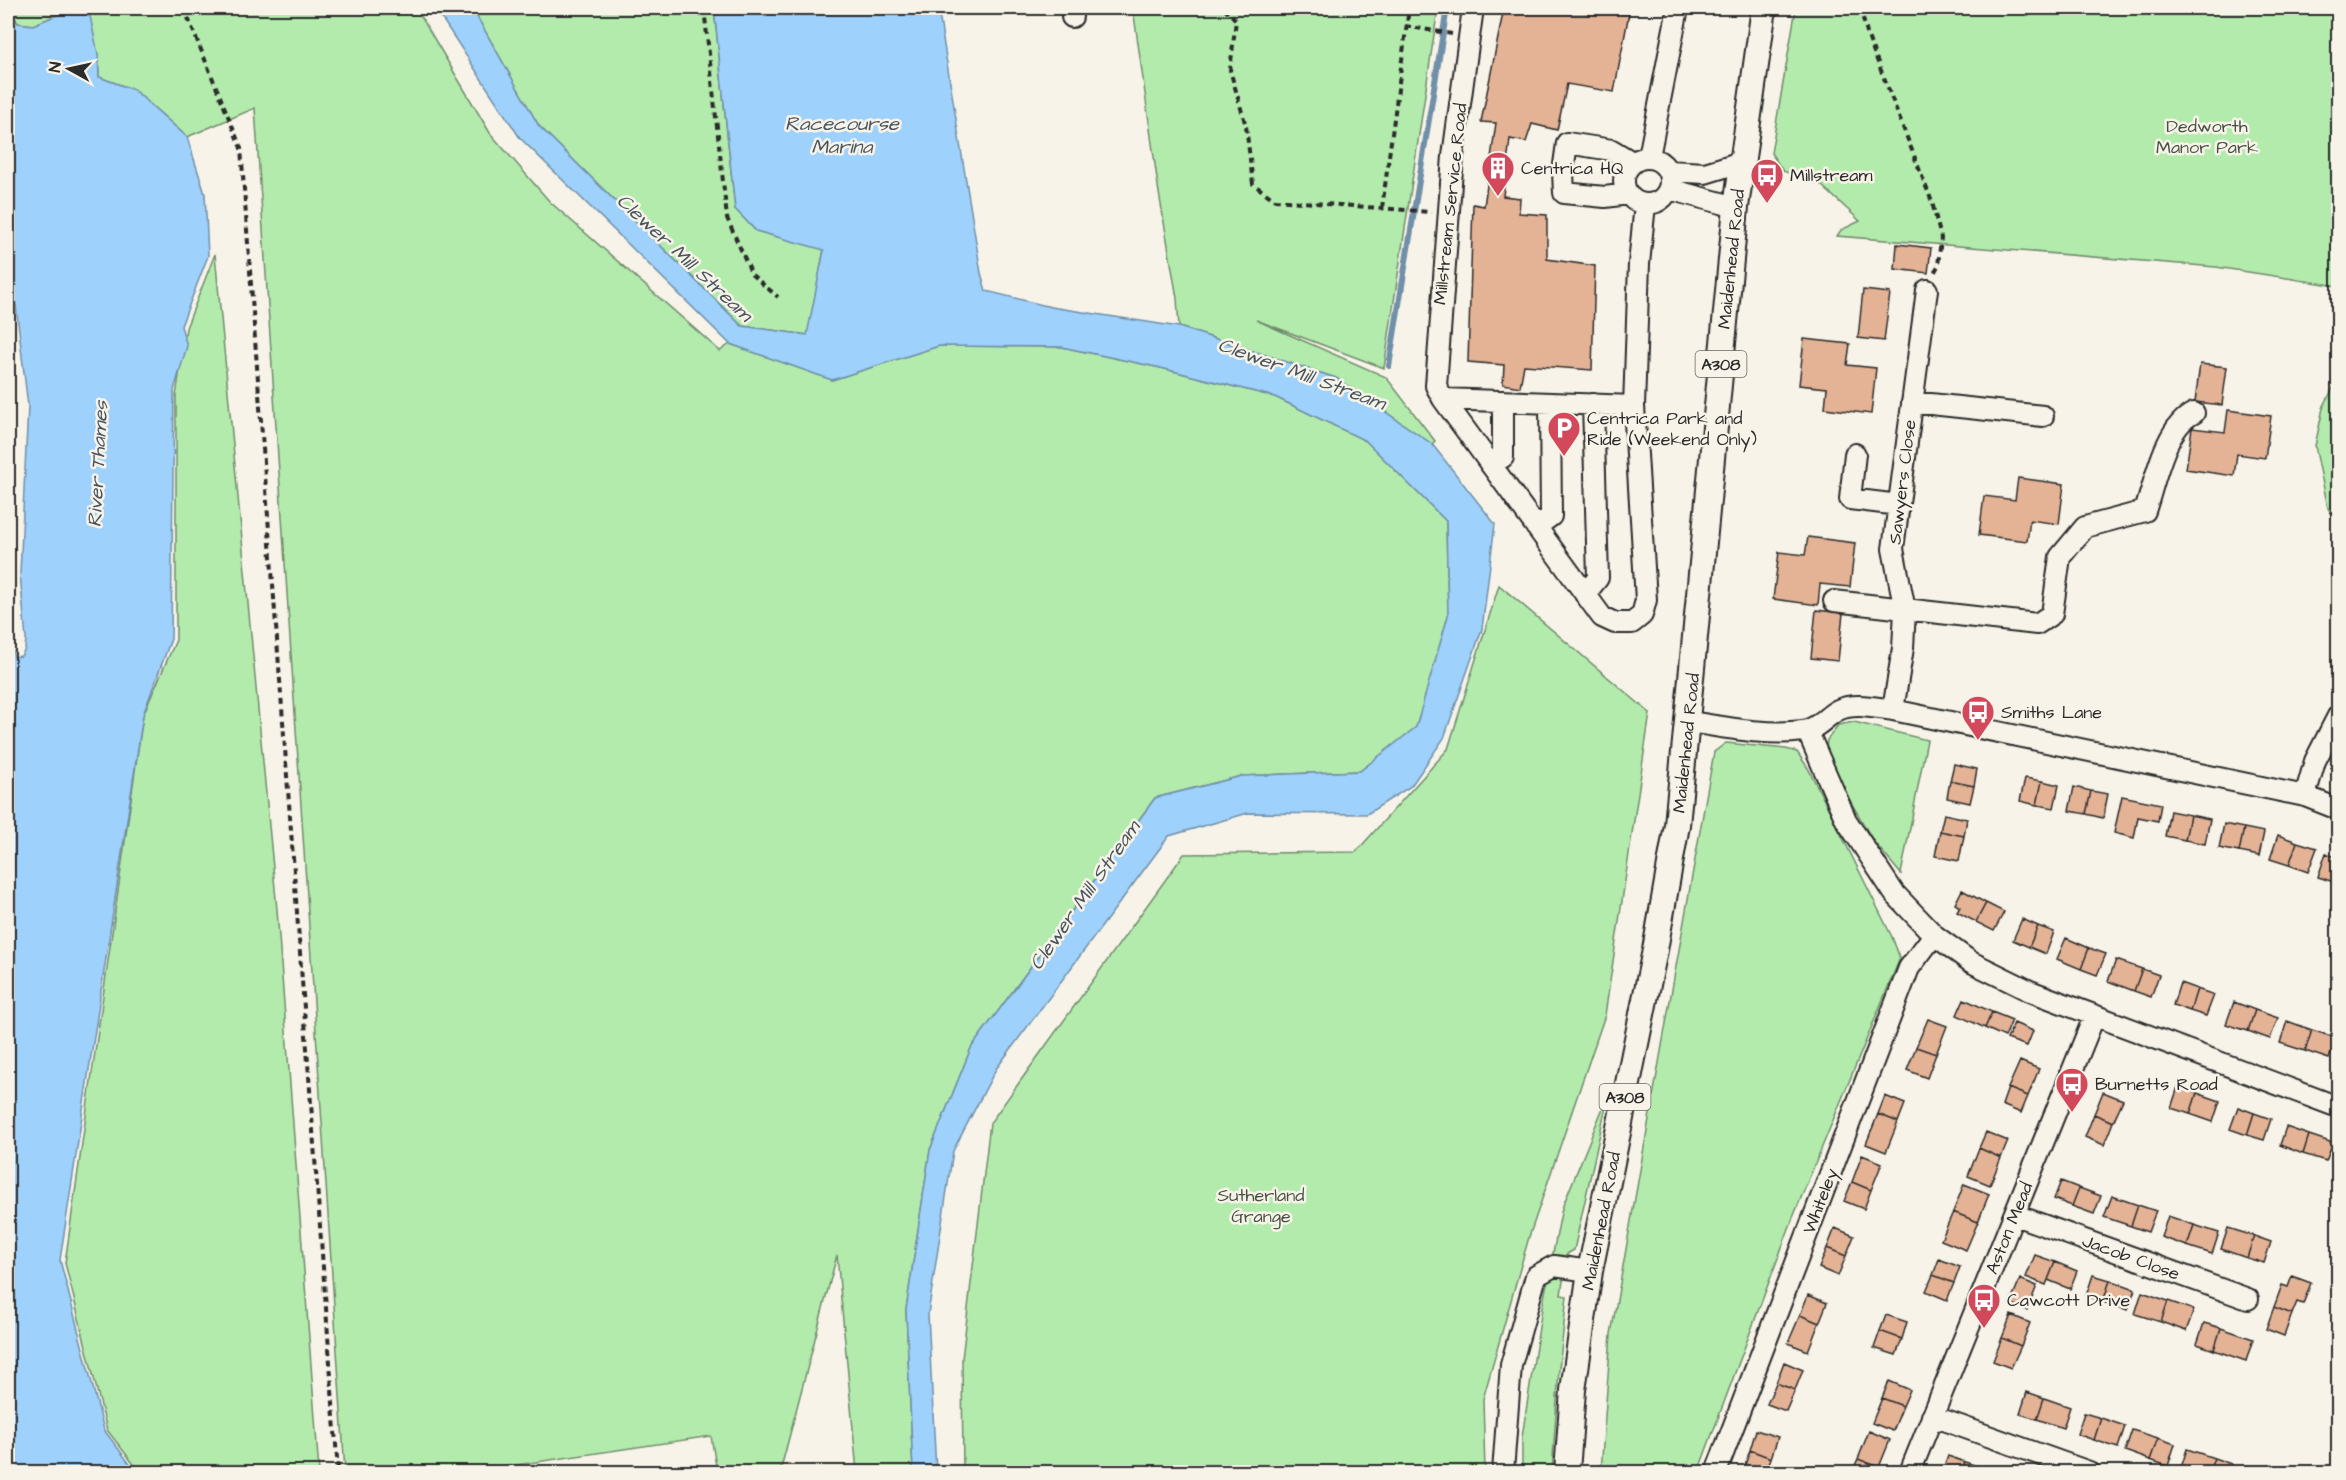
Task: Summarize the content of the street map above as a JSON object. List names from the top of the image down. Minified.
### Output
{"streets":{"main road":["Maidenhead Road","A308"],"street":["Millstream Service Road","Sawyers Close","Whiteley","Aston Mead","Jacob Close"]},"crossings":[["Aston Mead","Jacob Close"]],"water":["Racecourse Marina","Clewer Mill Stream","River Thames"],"parks":["Dedworth Manor Park","Sutherland Grange"],"places":{"building":["Centrica HQ"],"bus stop":["Millstream","Smiths Lane","Burnetts Road","Cawcott Drive"],"parking":["Centrica Park and Ride (Weekend Only)"]},"north":"left"}
